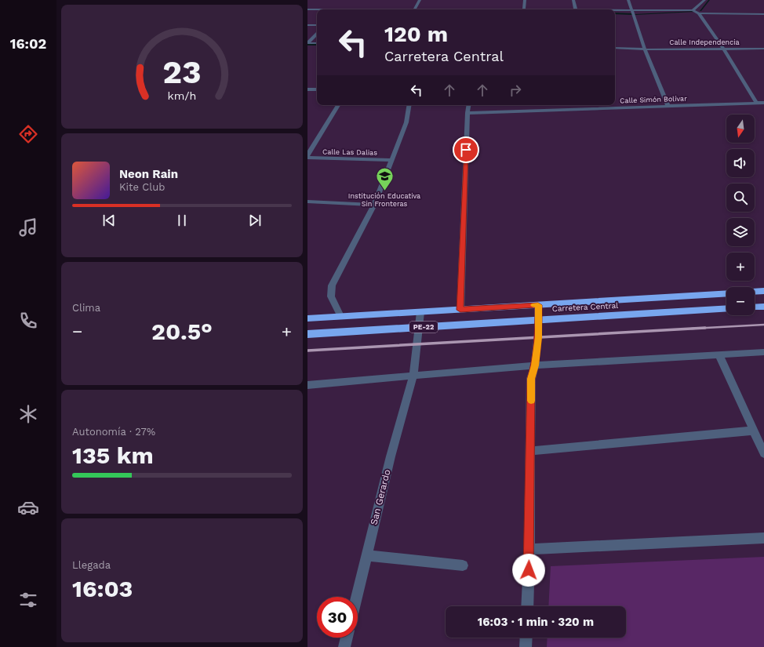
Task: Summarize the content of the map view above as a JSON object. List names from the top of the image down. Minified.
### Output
{"streets":{"highway":["Carretera Central","PE-22"],"street":["Calle Independencia","Calle Simón Bolívar","Calle Las Dalias","San Gerardo"]},"crossings":[["Carretera Central","San Gerardo"]],"places":{"school or university":["Institución Educativa Sin Fronteras"]},"north":"bottom","page":{"tabs":"16:02","turn":["120 m","Carretera Central"],"map_buttons":["+","−"],"song":["Neon Rain","Kite Club"],"tile":["Clima",["Autonomía · 27%","135 km"],["Llegada","16:03"]],"heat":["−","20.5°","+"],"limit":"30","trip":"16:03 · 1 min · 320 m","gauge":["23","km/h"]}}
